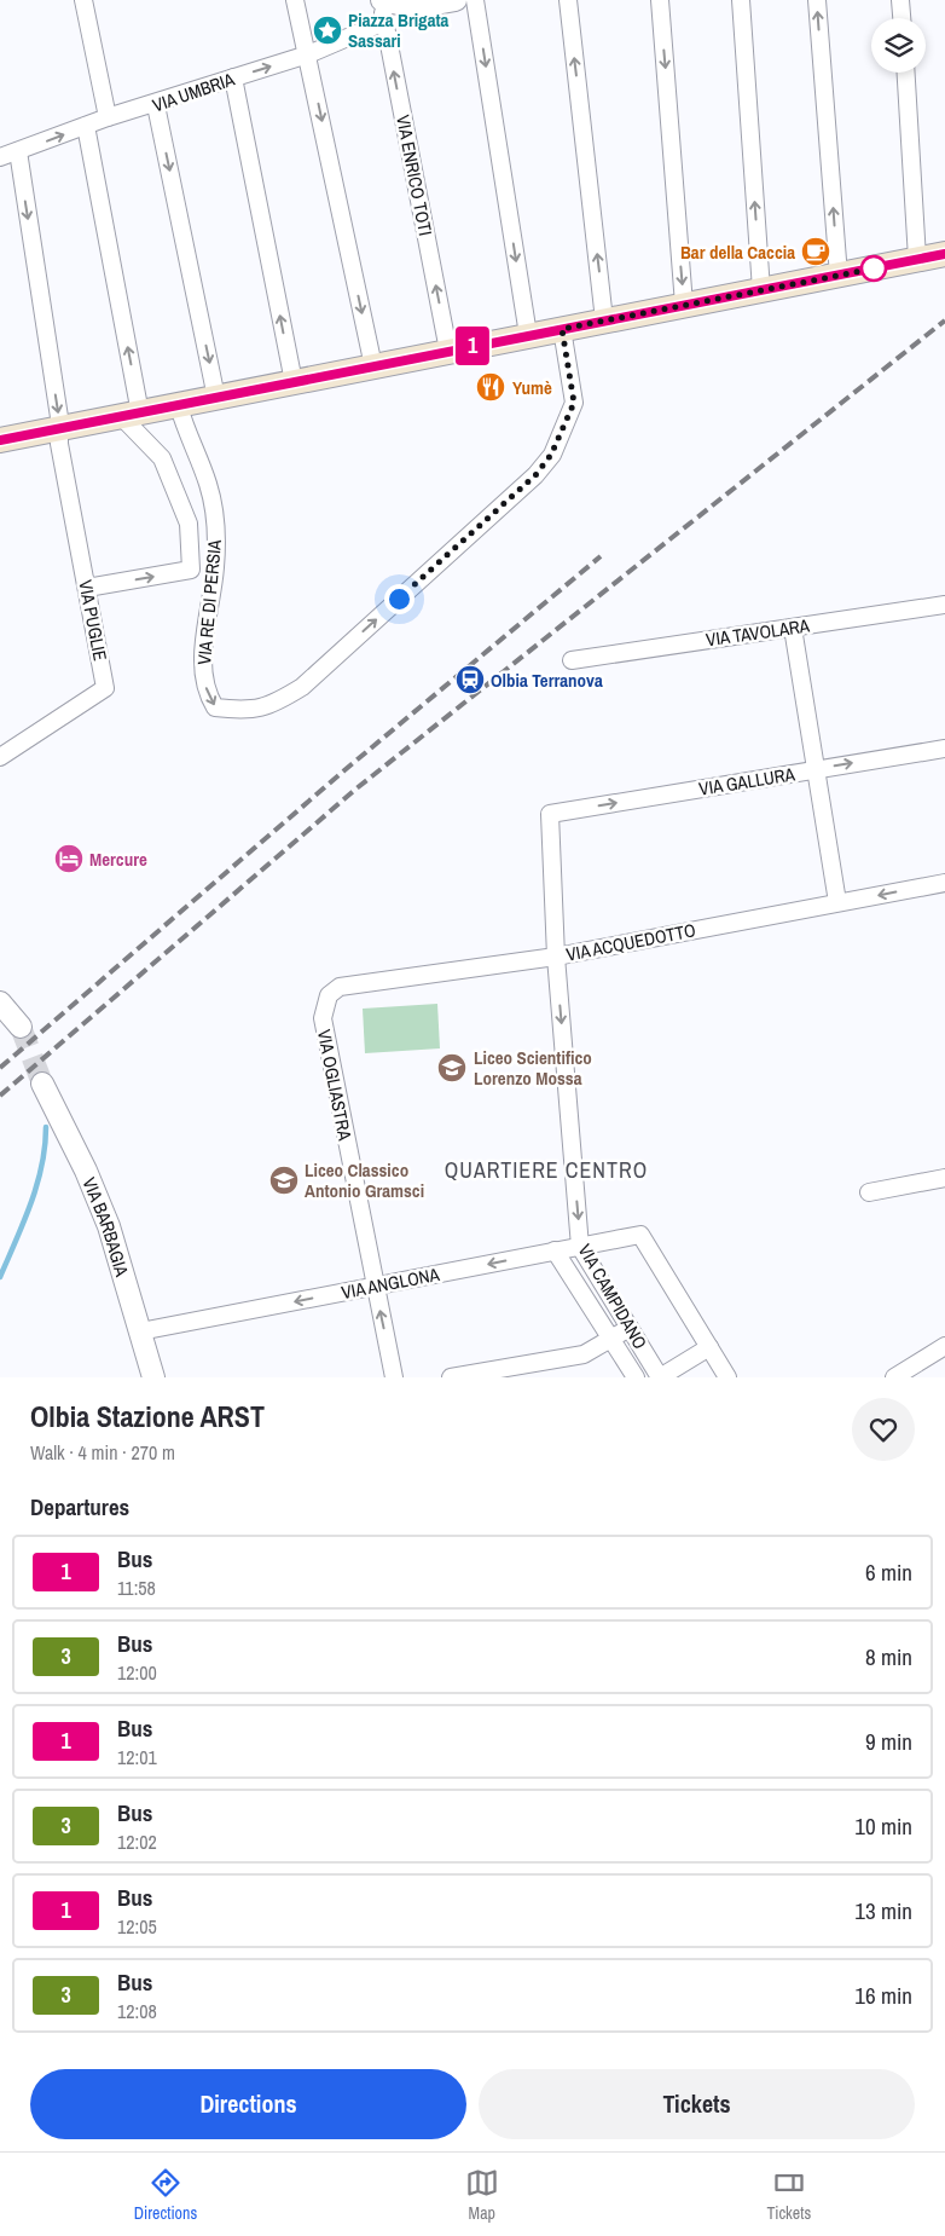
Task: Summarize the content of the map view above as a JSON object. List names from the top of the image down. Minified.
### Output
{"streets":{"street":["VIA UMBRIA","VIA ENRICO TOTI","VIA RE DI PERSIA","VIA PUGLIE","VIA TAVOLARA","VIA GALLURA","VIA ACQUEDOTTO","VIA OGLIASTRA","VIA BARBAGIA","VIA ANGLONA","VIA CAMPIDANO"]},"crossings":[["VIA UMBRIA","VIA ENRICO TOTI"],["VIA UMBRIA","VIA PUGLIE"],["VIA GALLURA","VIA CAMPIDANO"],["VIA ACQUEDOTTO","VIA OGLIASTRA"],["VIA ACQUEDOTTO","VIA CAMPIDANO"],["VIA OGLIASTRA","VIA ANGLONA"],["VIA BARBAGIA","VIA ANGLONA"],["VIA ANGLONA","VIA CAMPIDANO"]],"one_way":["VIA UMBRIA","VIA GALLURA","VIA CAMPIDANO"],"districts":["QUARTIERE CENTRO"],"places":{"place":["Piazza Brigata Sassari"],"cafe":["Bar della Caccia"],"restaurant":["Yumè"],"station":["Olbia Terranova"],"hotel":["Mercure"],"school or university":["Liceo Scientifico Lorenzo Mossa","Liceo Classico Antonio Gramsci"]},"lines":["bus line 1"],"page":{"on_map":"1","heading":[["Olbia Stazione ARST","Walk · 4 min · 270 m"],"Departures"],"list":[{"mark":"1","name":"Bus","note":"11:58","value":"6 min"},{"mark":"3","name":"Bus","note":"12:00","value":"8 min"},{"mark":"1","name":"Bus","note":"12:01","value":"9 min"},{"mark":"3","name":"Bus","note":"12:02","value":"10 min"},{"mark":"1","name":"Bus","note":"12:05","value":"13 min"},{"mark":"3","name":"Bus","note":"12:08","value":"16 min"}],"buttons":["Directions","Tickets"],"tabs":["Directions","Map","Tickets"]}}
